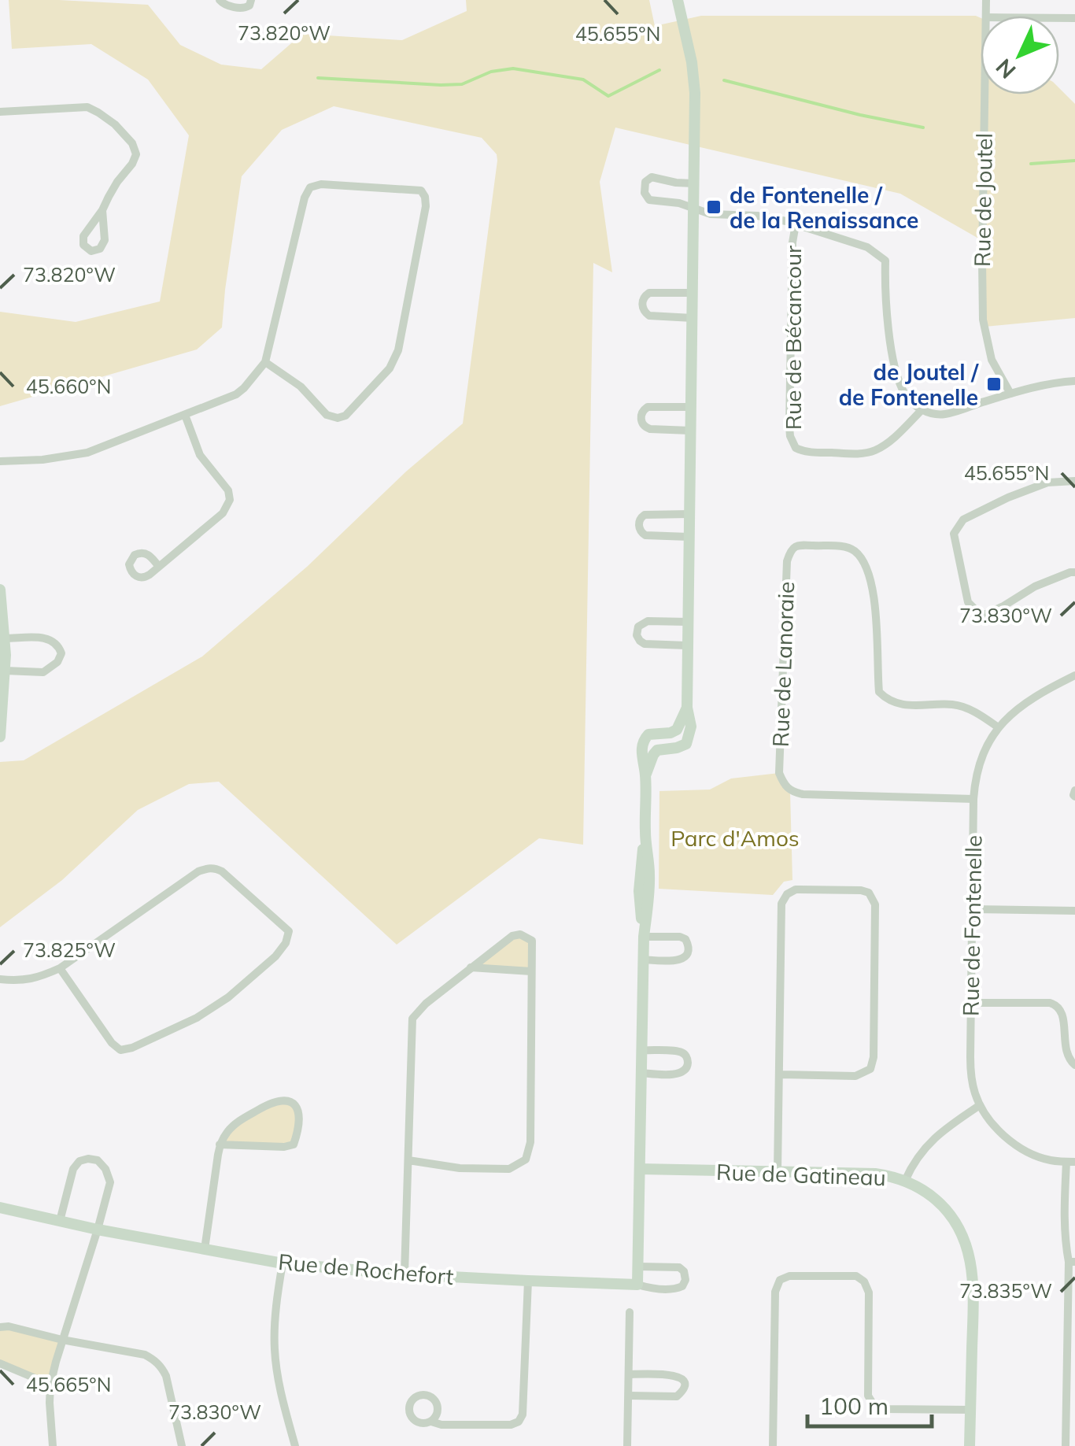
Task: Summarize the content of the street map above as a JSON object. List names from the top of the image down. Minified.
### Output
{"streets":{"street":["Rue de Joutel","Rue de Bécancour","Rue de Lanoraie","Rue de Fontenelle","Rue de Gatineau","Rue de Rochefort"]},"crossings":[["Rue de Lanoraie","Rue de Fontenelle"]],"parks":["Parc d'Amos"],"places":{"transit":["de Fontenelle / de la Renaissance","de Joutel / de Fontenelle"]},"scale_bar":"100 m","north":"bottom left","coordinates":["73.820°W","45.655°N","45.660°N","73.830°W","73.825°W","73.835°W","45.665°N"]}
